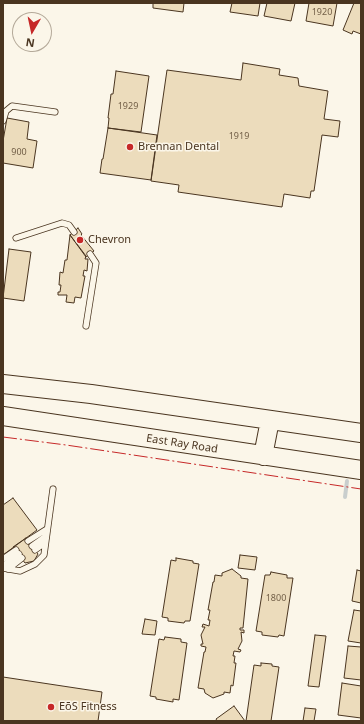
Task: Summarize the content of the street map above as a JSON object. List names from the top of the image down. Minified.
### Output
{"streets":{"main road":["East Ray Road"]},"places":["Brennan Dental","Chevron","EōS Fitness"],"house_numbers":["1920","1929","1919","900","1800"],"north":"bottom"}
